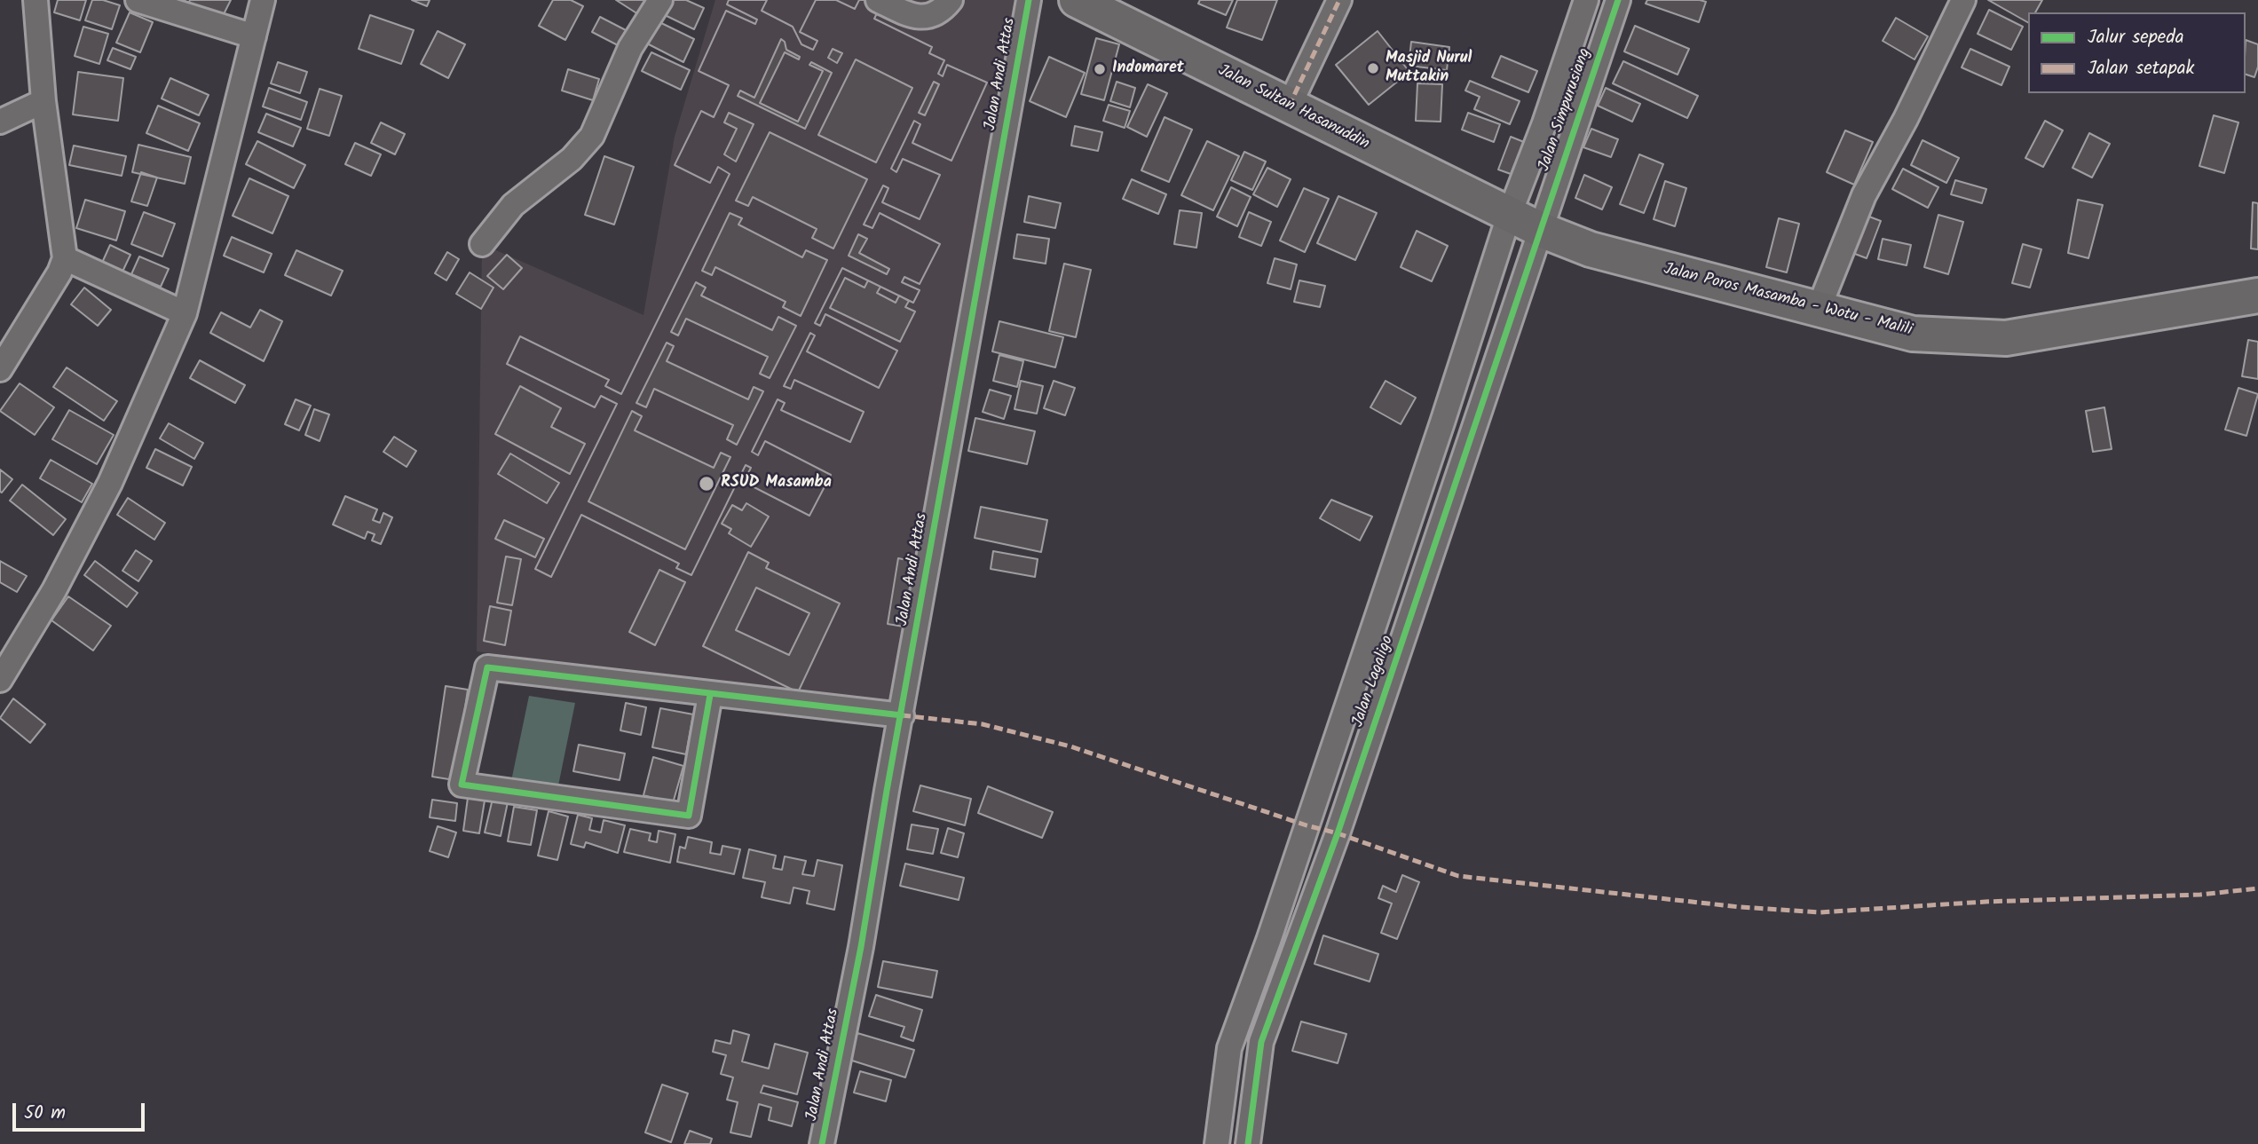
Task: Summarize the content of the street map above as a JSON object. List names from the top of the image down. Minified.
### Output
{"streets":{"highway":["Jalan Sultan Hasanuddin","Jalan Poros Masamba - Wotu - Malili"],"street":["Jalan Andi Attas","Jalan Simpurusiang","Jalan Lagaligo"]},"crossings":[["Jalan Sultan Hasanuddin","Jalan Simpurusiang"],["Jalan Sultan Hasanuddin","Jalan Poros Masamba - Wotu - Malili"],["Jalan Sultan Hasanuddin","Jalan Lagaligo"],["Jalan Simpurusiang","Jalan Poros Masamba - Wotu - Malili"],["Jalan Simpurusiang","Jalan Lagaligo"],["Jalan Poros Masamba - Wotu - Malili","Jalan Lagaligo"]],"places":["Masjid Nurul Muttakin","Indomaret","RSUD Masamba"],"legend":["Jalur sepeda","Jalan setapak"],"scale_bar":"50 m"}
